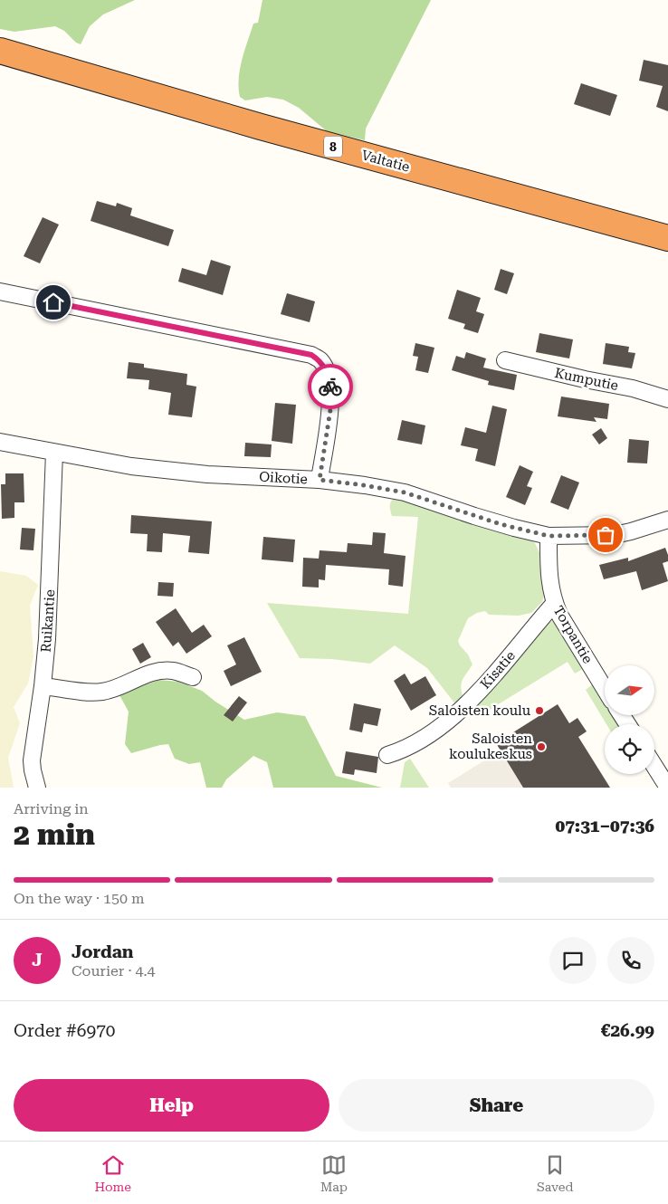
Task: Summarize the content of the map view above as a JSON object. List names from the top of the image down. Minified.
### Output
{"streets":{"highway":["8","Valtatie"],"street":["Kumputie","Oikotie","Ruikantie","Torpantie","Kisatie"]},"crossings":[["Oikotie","Ruikantie"],["Oikotie","Torpantie"],["Torpantie","Kisatie"]],"places":["Saloisten koulu","Saloisten koulukeskus"],"north":"right","page":{"heading":["2 min","Arriving in","07:31–07:36"],"panel":["Jordan","Courier · 4.4","Order #6970","€26.99"],"bar":"On the way · 150 m","round":"J","buttons":["Help","Share"],"tabs":["Home","Map","Saved"]}}
